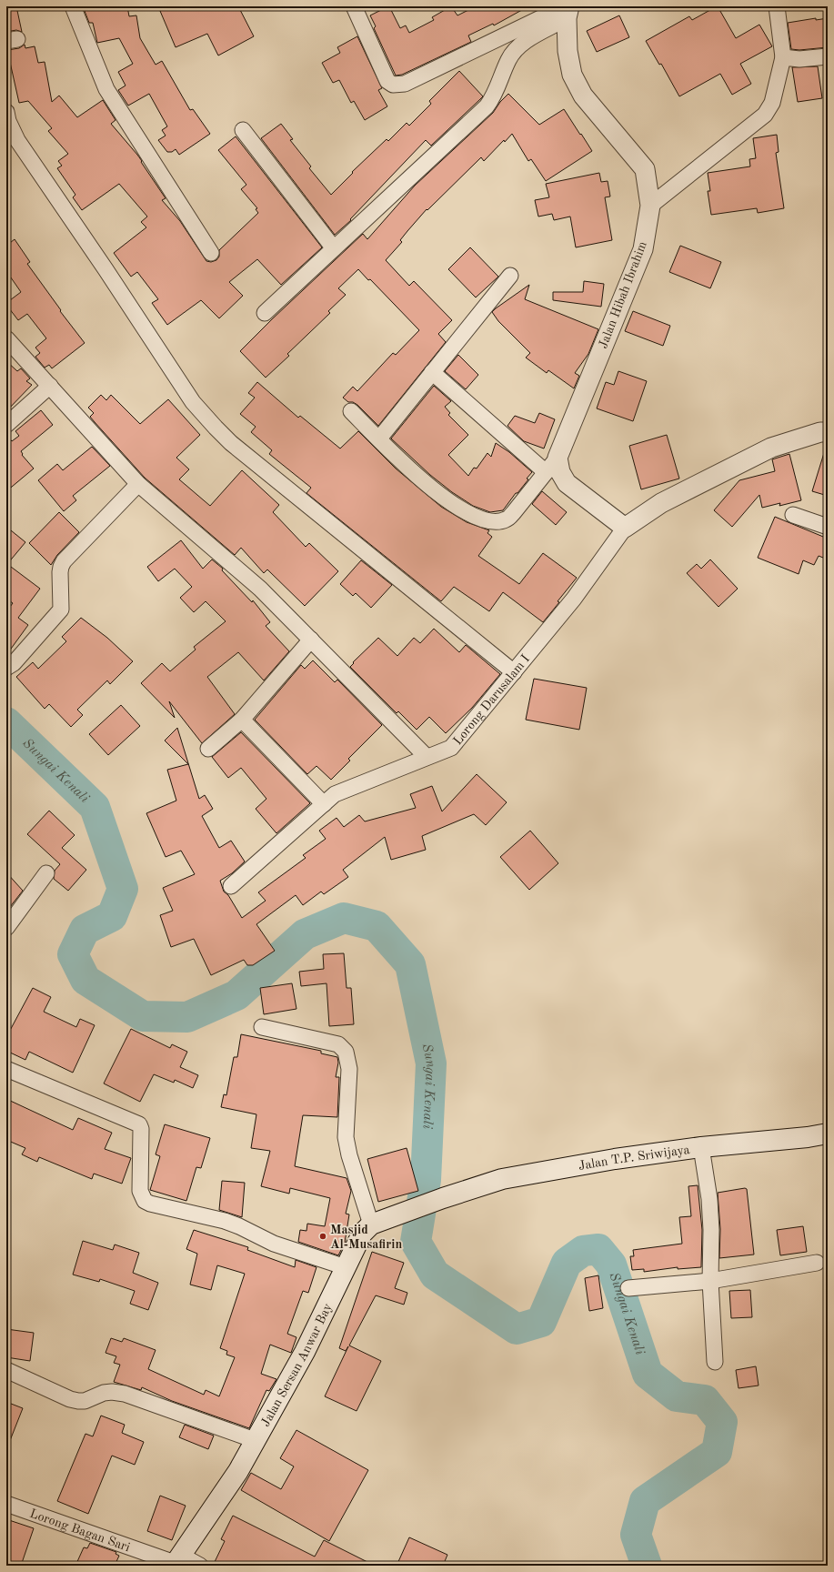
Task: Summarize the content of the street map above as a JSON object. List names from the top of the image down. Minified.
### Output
{"streets":{"main road":["Jalan T.P. Sriwijaya","Jalan Sersan Anwar Bay"],"street":["Jalan Hibah Ibrahim","Lorong Darusalam I","Lorong Bagan Sari"]},"crossings":[["Jalan T.P. Sriwijaya","Jalan Sersan Anwar Bay"],["Jalan Sersan Anwar Bay","Lorong Bagan Sari"]],"water":["Sungai Kenali"],"places":["Masjid Al-Musafirin"]}
